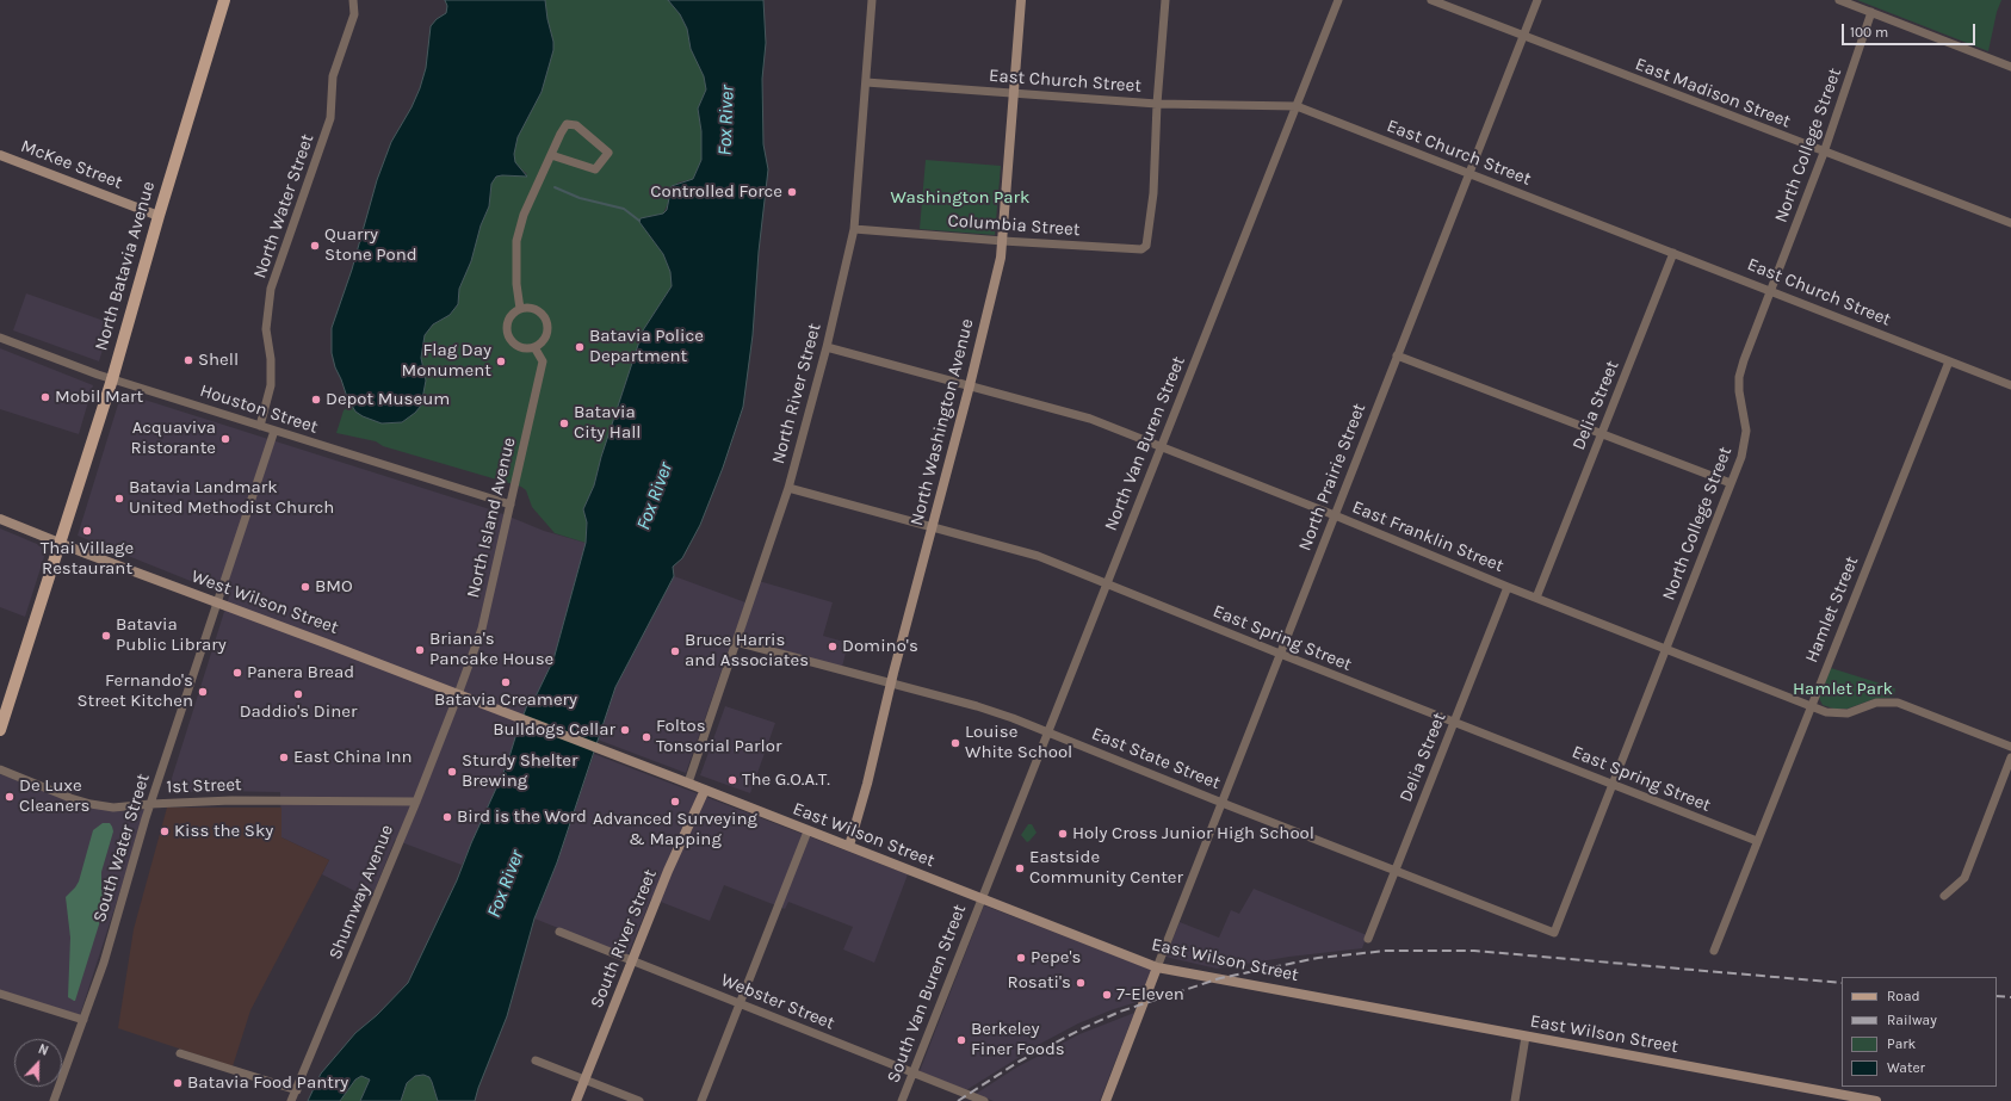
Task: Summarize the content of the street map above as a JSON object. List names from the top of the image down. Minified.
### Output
{"streets":{"main road":["McKee Street","North Batavia Avenue","North Washington Avenue","West Wilson Street","East Wilson Street","South River Street"],"street":["East Church Street","East Madison Street","North College Street","North Water Street","Columbia Street","North River Street","Delia Street","Houston Street","North Van Buren Street","North Prairie Street","North Island Avenue","East Franklin Street","Hamlet Street","East Spring Street","East State Street","1st Street","South Water Street","Shumway Avenue","South Van Buren Street","Webster Street"]},"crossings":[["East Church Street","North College Street"],["East Church Street","Columbia Street"],["East Church Street","North River Street"],["East Church Street","Delia Street"],["East Church Street","North Washington Avenue"],["East Church Street","North Van Buren Street"],["East Church Street","North Prairie Street"],["East Church Street","Hamlet Street"],["East Madison Street","North College Street"],["East Madison Street","North Prairie Street"],["North College Street","East Franklin Street"],["North College Street","East Spring Street"],["North College Street","East State Street"],["McKee Street","North Batavia Avenue"],["North Water Street","Houston Street"],["Columbia Street","North River Street"],["Columbia Street","North Washington Avenue"],["North Batavia Avenue","Houston Street"],["North Batavia Avenue","West Wilson Street"],["North River Street","East Franklin Street"],["North River Street","East Spring Street"],["North River Street","East State Street"],["North River Street","East Wilson Street"],["Delia Street","East Franklin Street"],["Delia Street","East Spring Street"],["Delia Street","East State Street"],["Houston Street","North Island Avenue"],["North Washington Avenue","East Franklin Street"],["North Washington Avenue","East Spring Street"],["North Washington Avenue","East State Street"],["North Washington Avenue","East Wilson Street"],["North Van Buren Street","East Franklin Street"],["North Van Buren Street","East Spring Street"],["North Van Buren Street","East State Street"],["North Van Buren Street","East Wilson Street"],["North Van Buren Street","South Van Buren Street"],["North Prairie Street","East Franklin Street"],["North Prairie Street","East Spring Street"],["North Prairie Street","East State Street"],["North Prairie Street","East Wilson Street"],["North Island Avenue","West Wilson Street"],["North Island Avenue","Shumway Avenue"],["East Franklin Street","Hamlet Street"],["West Wilson Street","East Wilson Street"],["West Wilson Street","South Water Street"],["West Wilson Street","Shumway Avenue"],["Hamlet Street","East Spring Street"],["1st Street","South Water Street"],["1st Street","Shumway Avenue"],["East Wilson Street","South River Street"],["East Wilson Street","South Van Buren Street"],["South River Street","Webster Street"],["South Van Buren Street","Webster Street"]],"water":["Fox River"],"parks":["Washington Park","Hamlet Park"],"places":["Controlled Force","Quarry Stone Pond","Batavia Police Department","Shell","Flag Day Monument","Mobil Mart","Depot Museum","Batavia City Hall","Acquaviva Ristorante","Batavia Landmark United Methodist Church","Thai Village Restaurant","BMO","Batavia Public Library","Domino's","Briana's Pancake House","Bruce Harris and Associates","Panera Bread","Batavia Creamery","Fernando's Street Kitchen","Daddio's Diner","Bulldogs Cellar","Foltos Tonsorial Parlor","Louise White School","East China Inn","Sturdy Shelter Brewing","The G.O.A.T.","De Luxe Cleaners","Advanced Surveying & Mapping","Bird is the Word","Kiss the Sky","Holy Cross Junior High School","Eastside Community Center","Pepe's","Rosati's","7-Eleven","Berkeley Finer Foods","Batavia Food Pantry"],"legend":["Road","Railway","Park","Water"],"scale_bar":"100 m","north":"top"}
